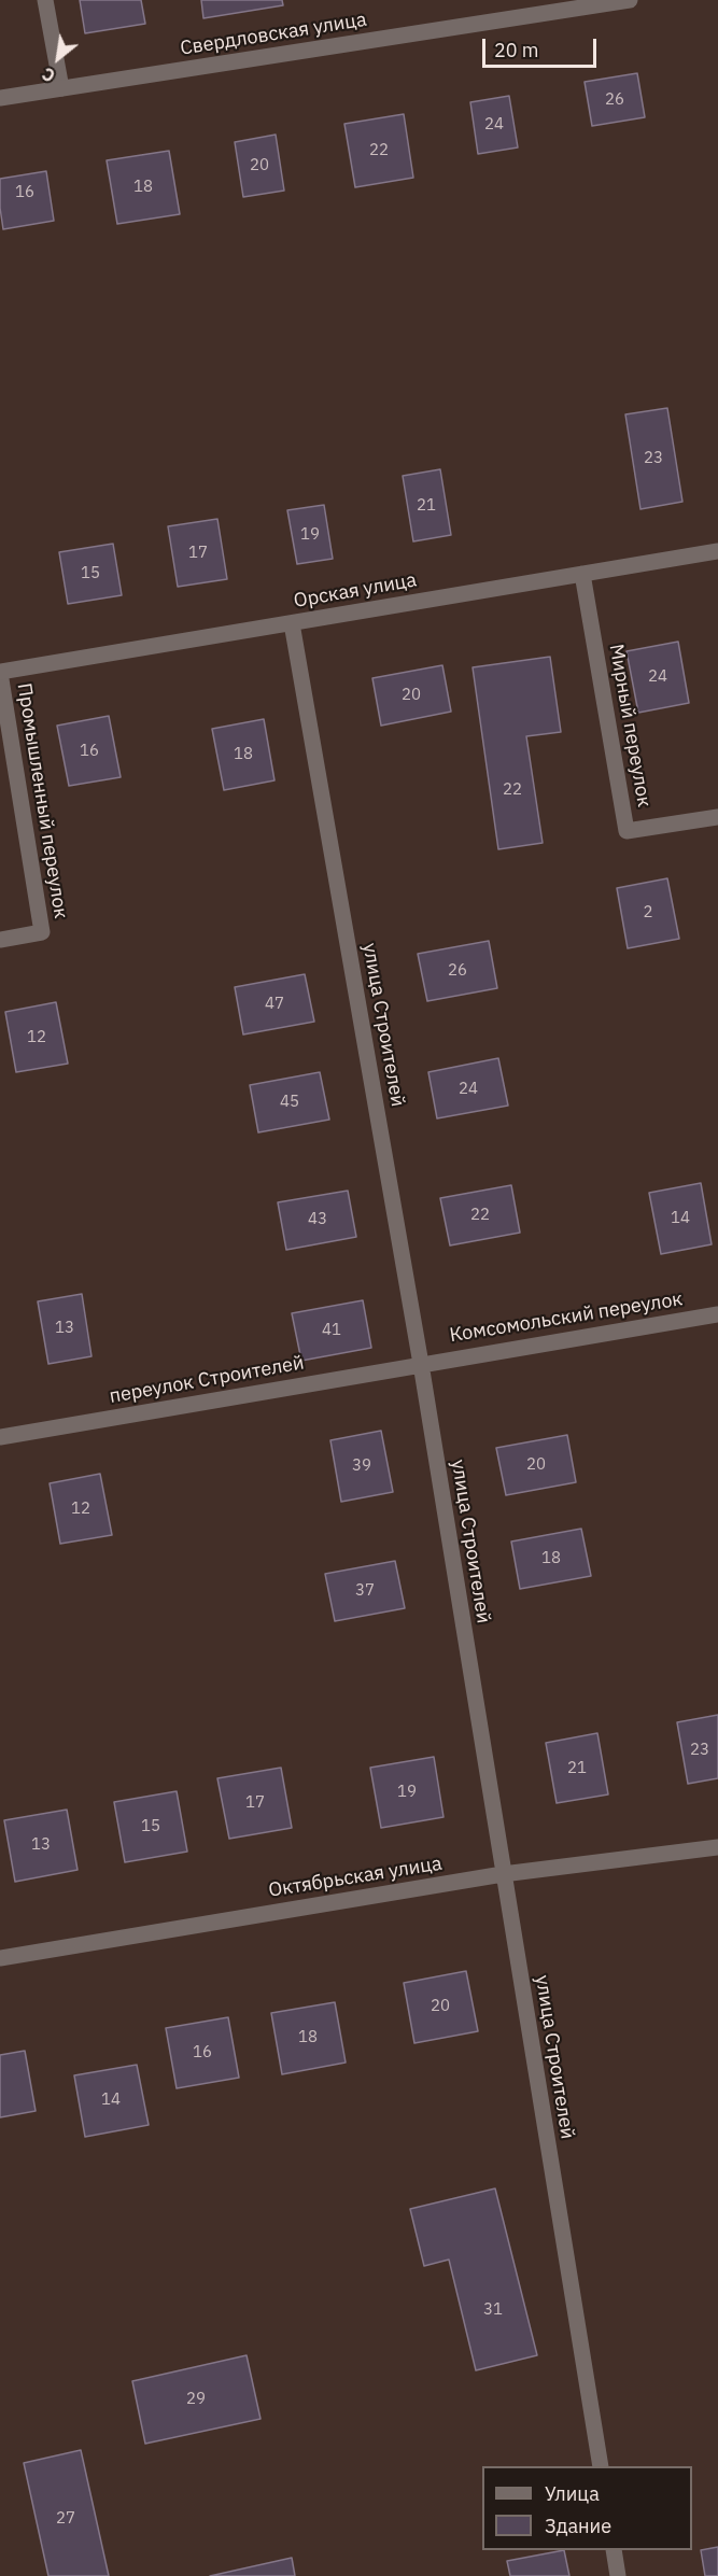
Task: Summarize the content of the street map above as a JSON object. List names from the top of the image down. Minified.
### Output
{"streets":{"street":["Свердловская улица","Орская улица","Мирный переулок","Промышленный переулок","улица Строителей","Комсомольский переулок","переулок Строителей","Октябрьская улица"]},"crossings":[["Орская улица","Мирный переулок"],["Орская улица","Промышленный переулок"],["Орская улица","улица Строителей"],["улица Строителей","Комсомольский переулок"],["улица Строителей","переулок Строителей"],["улица Строителей","Октябрьская улица"],["Комсомольский переулок","переулок Строителей"]],"house_numbers":["26","24","22","20","18","16","23","21","19","17","15","24","20","16","18","22","2","26","47","12","24","45","22","14","43","13","41","20","39","12","18","37","23","21","19","17","15","13","20","18","16","14","31","29","27"],"legend":["Улица","Здание"],"scale_bar":"20 m","north":"bottom left"}
